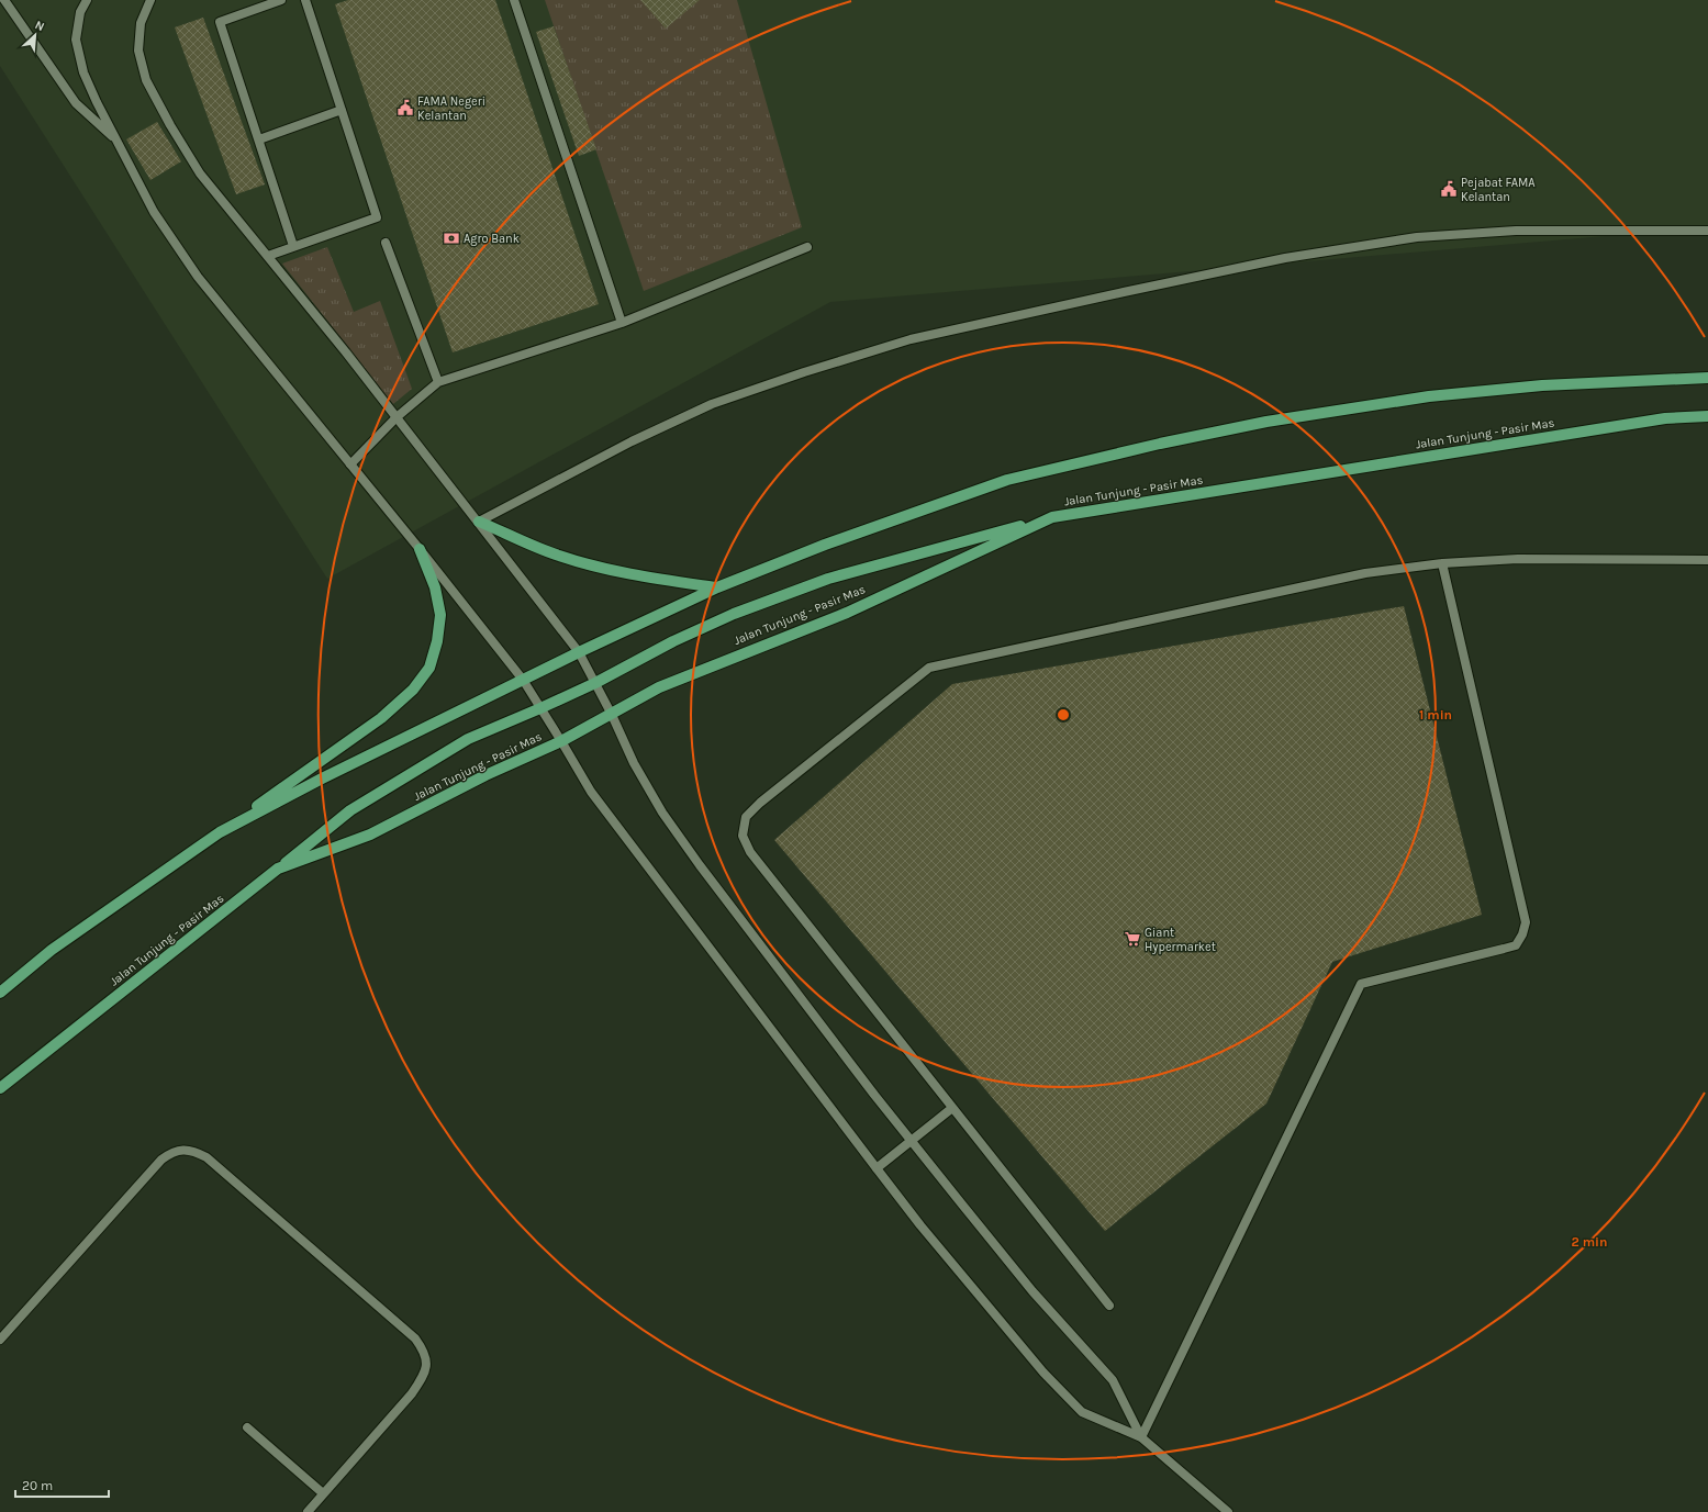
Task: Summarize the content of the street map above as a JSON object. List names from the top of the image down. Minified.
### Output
{"streets":{"main road":["Jalan Tunjung - Pasir Mas"]},"places":{"public building":["FAMA Negeri Kelantan","Pejabat FAMA Kelantan"],"bank":["Agro Bank"],"supermarket":["Giant Hypermarket"]},"scale_bar":"20 m","north":"top right","rings":["1 min","2 min"]}
